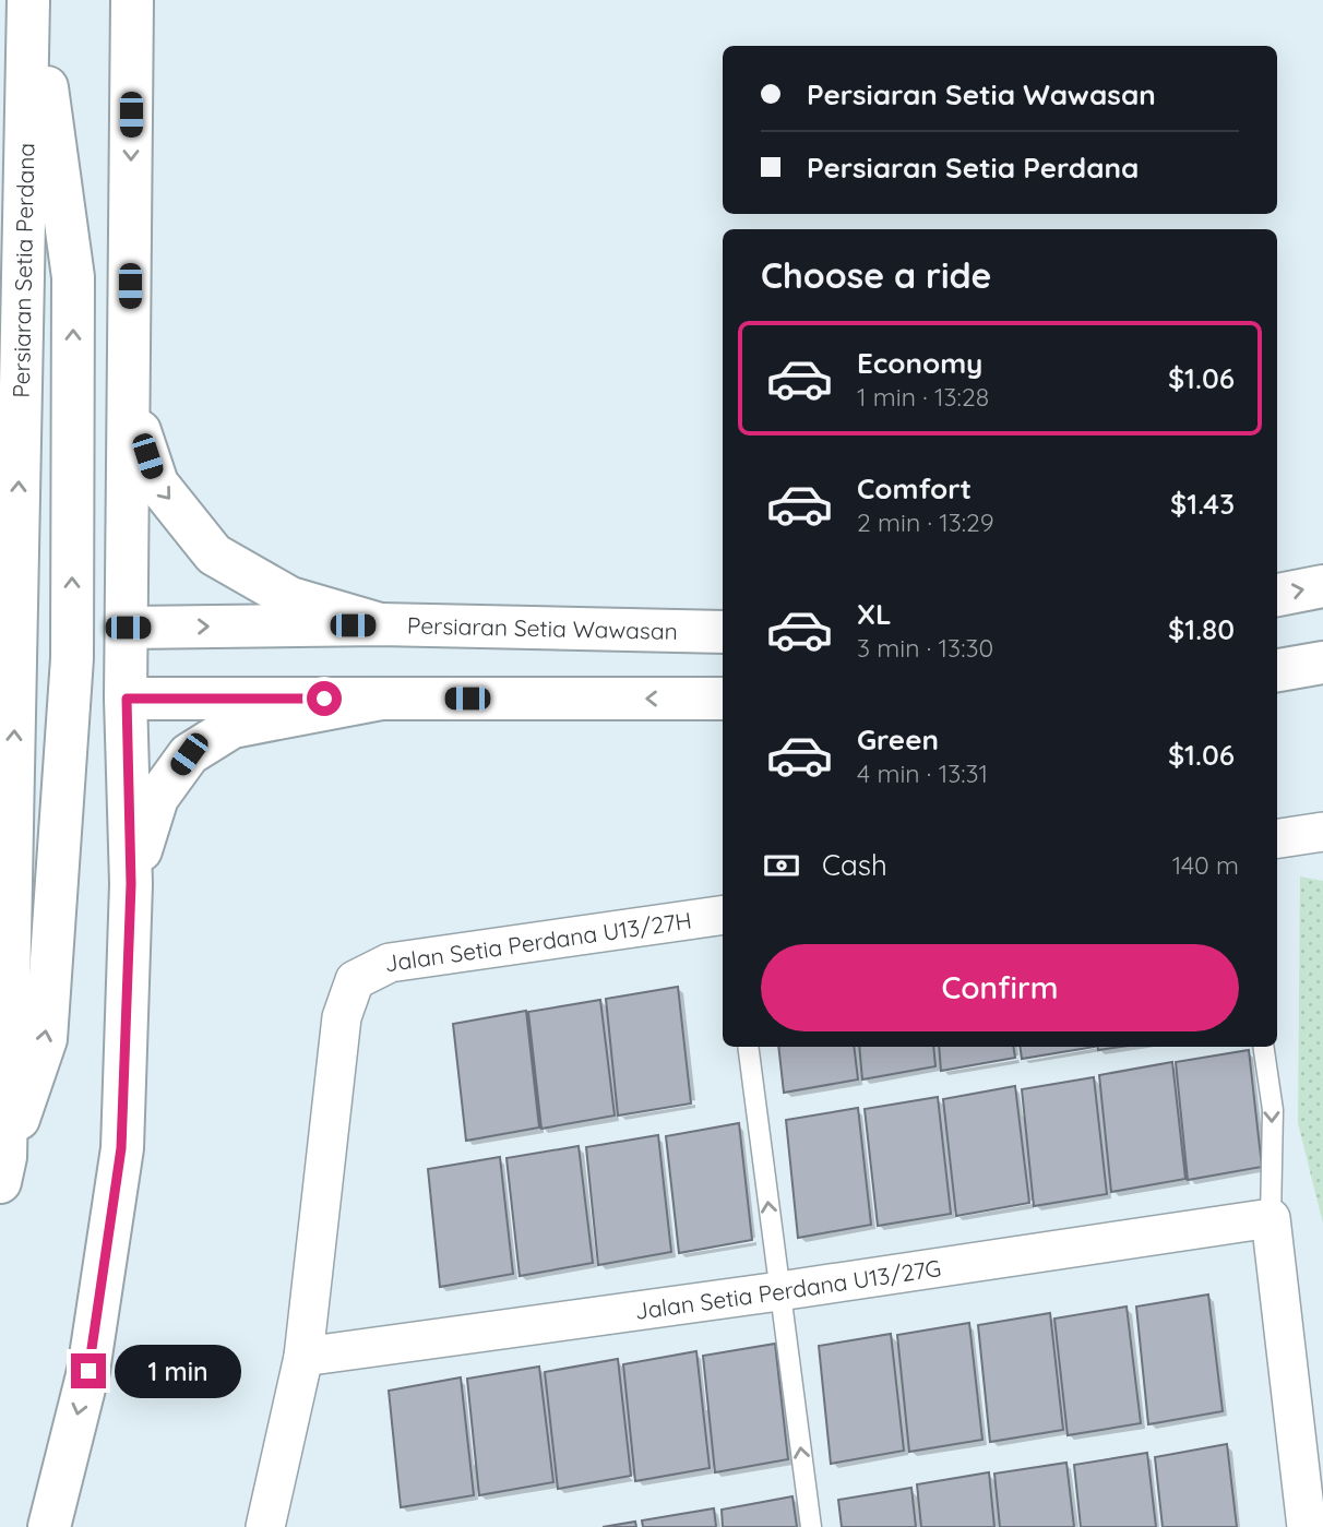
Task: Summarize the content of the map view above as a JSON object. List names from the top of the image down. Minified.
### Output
{"streets":{"main road":["Persiaran Setia Perdana","Persiaran Setia Wawasan"],"street":["Jalan Setia Perdana U13/27H","Jalan Setia Perdana U13/27G"]},"crossings":[["Jalan Setia Perdana U13/27H","Jalan Setia Perdana U13/27G"]],"page":{"banner":["Persiaran Setia Wawasan","Persiaran Setia Perdana"],"heading":"Choose a ride","list":[{"name":"Economy","note":"1 min · 13:28","value":"$1.06"},{"name":"Comfort","note":"2 min · 13:29","value":"$1.43"},{"name":"XL","note":"3 min · 13:30","value":"$1.80"},{"name":"Green","note":"4 min · 13:31","value":"$1.06"}],"pay":["Cash","140 m"],"buttons":"Confirm","bubble":"1 min"}}
